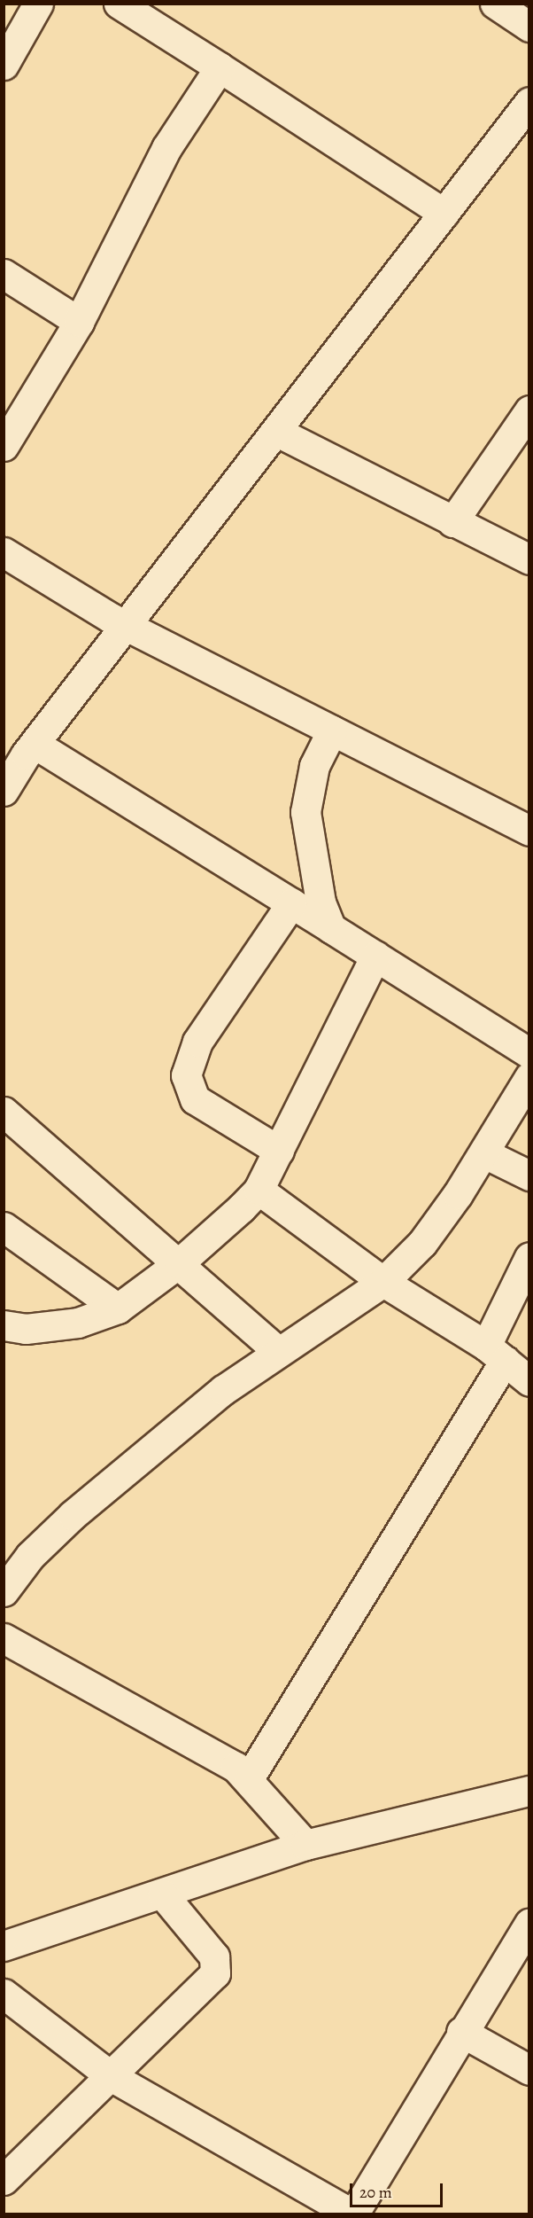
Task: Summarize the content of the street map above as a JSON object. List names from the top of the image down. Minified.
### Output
{"scale_bar":"20 m"}
